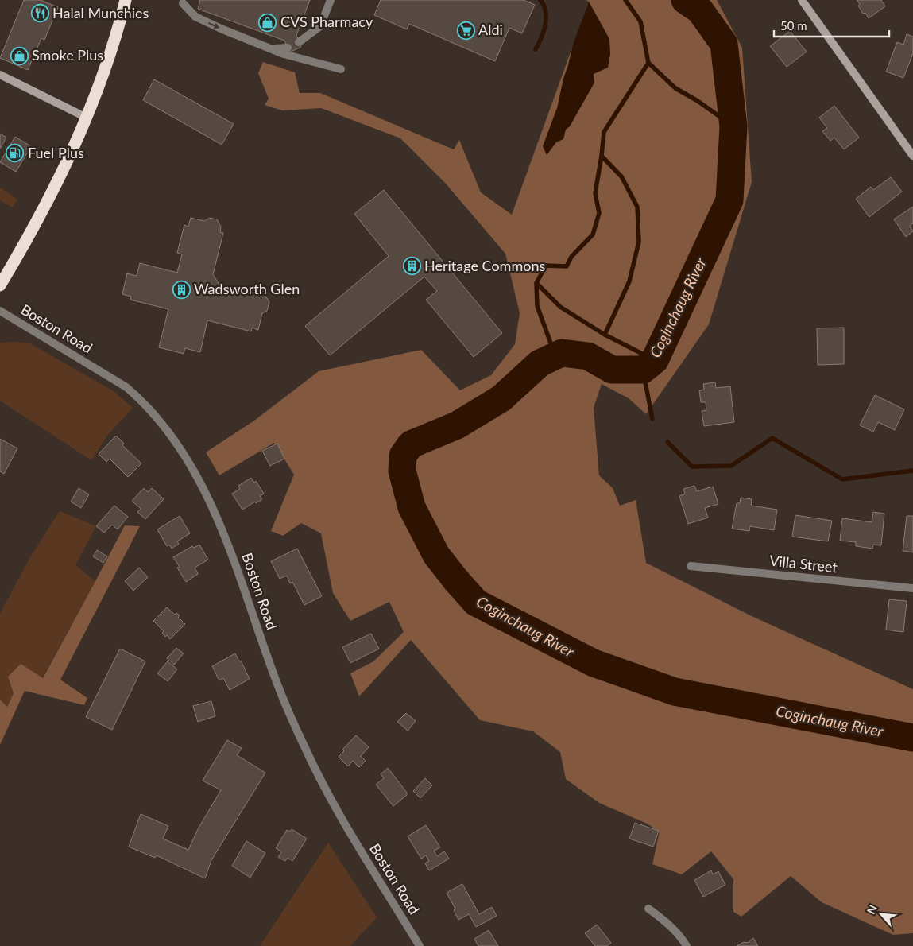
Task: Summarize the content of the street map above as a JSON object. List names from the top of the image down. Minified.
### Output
{"streets":{"street":["Boston Road","Villa Street"]},"water":["Coginchaug River"],"places":{"restaurant":["Halal Munchies"],"shop":["CVS Pharmacy","Smoke Plus"],"supermarket":["Aldi"],"fuel station":["Fuel Plus"],"building":["Heritage Commons","Wadsworth Glen"]},"scale_bar":"50 m","north":"top left"}
